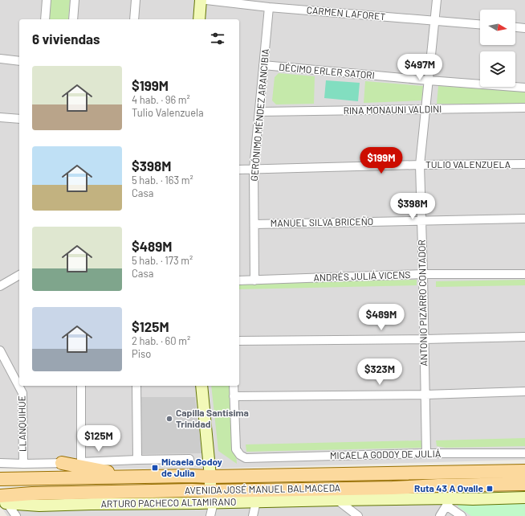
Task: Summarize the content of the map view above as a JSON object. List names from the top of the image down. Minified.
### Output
{"streets":{"main road":["AVENIDA JOSÉ MANUEL BALMACEDA"],"street":["CARMEN LAFORET","DÉCIMO ERLER SATORI","RINA MONAUNI VALDINI","GERÓNIMO MÉNDEZ ARANCIBIA","TULIO VALENZUELA","MANUEL SILVA BRICEÑO","ANDRÉS JULIÁ VICENS","ANTONIO PIZARRO CONTADOR","LLANQUIHUE","MICAELA GODOY DE JULIÁ","ARTURO PACHECO ALTAMIRANO"]},"crossings":[["CARMEN LAFORET","GERÓNIMO MÉNDEZ ARANCIBIA"],["CARMEN LAFORET","ANTONIO PIZARRO CONTADOR"],["DÉCIMO ERLER SATORI","GERÓNIMO MÉNDEZ ARANCIBIA"],["DÉCIMO ERLER SATORI","ANTONIO PIZARRO CONTADOR"],["RINA MONAUNI VALDINI","GERÓNIMO MÉNDEZ ARANCIBIA"],["RINA MONAUNI VALDINI","ANTONIO PIZARRO CONTADOR"],["GERÓNIMO MÉNDEZ ARANCIBIA","TULIO VALENZUELA"],["GERÓNIMO MÉNDEZ ARANCIBIA","MANUEL SILVA BRICEÑO"],["GERÓNIMO MÉNDEZ ARANCIBIA","ANDRÉS JULIÁ VICENS"],["TULIO VALENZUELA","ANTONIO PIZARRO CONTADOR"],["MANUEL SILVA BRICEÑO","ANTONIO PIZARRO CONTADOR"],["ANDRÉS JULIÁ VICENS","ANTONIO PIZARRO CONTADOR"],["ANTONIO PIZARRO CONTADOR","MICAELA GODOY DE JULIÁ"],["AVENIDA JOSÉ MANUEL BALMACEDA","ARTURO PACHECO ALTAMIRANO"]],"places":{"other":["Capilla Santísima Trinidad"],"transit":["Micaela Godoy de Julia","Ruta 43 A Ovalle"]},"north":"right","page":{"heading":"6 viviendas","price":["$497M","$199M","$398M","$489M","$323M","$125M"],"list":[{"name":"$199M","note":"4 hab. · 96 m² · Tulio Valenzuela"},{"name":"$398M","note":"5 hab. · 163 m² · Casa"},{"name":"$489M","note":"5 hab. · 173 m² · Casa"},{"name":"$125M","note":"2 hab. · 60 m² · Piso"}]}}
